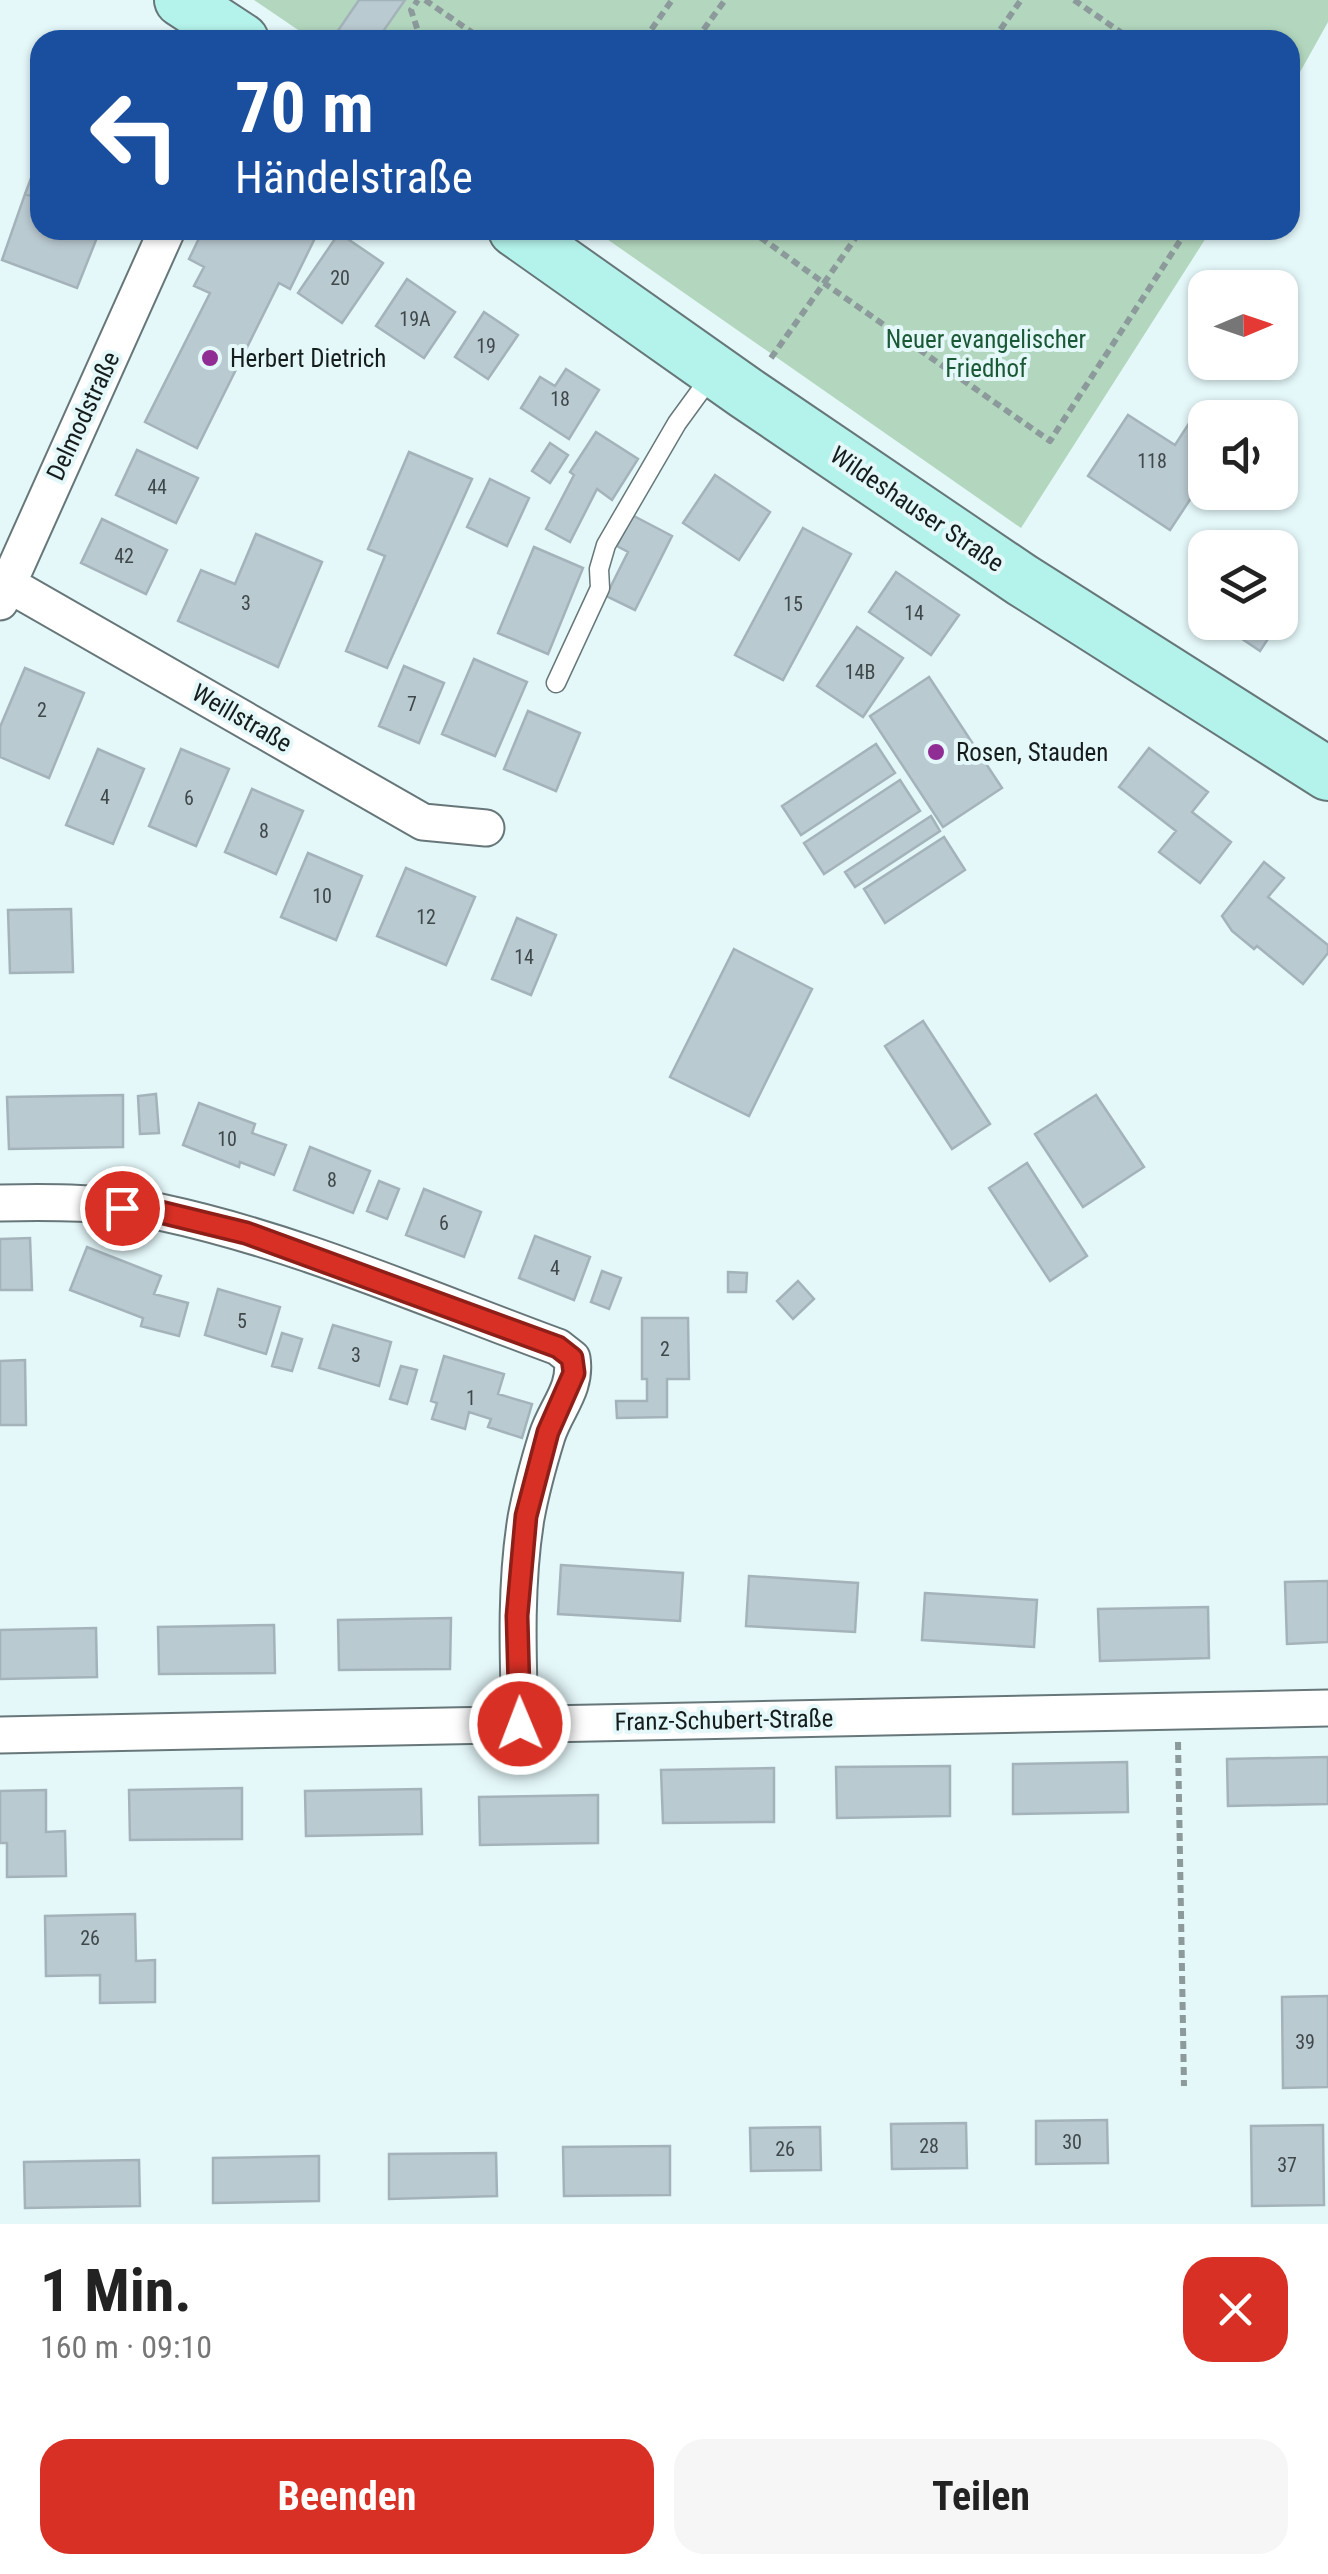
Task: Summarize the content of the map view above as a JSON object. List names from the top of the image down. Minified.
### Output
{"streets":{"main road":["Wildeshauser Straße"],"street":["Delmodstraße","Weillstraße","Franz-Schubert-Straße"]},"crossings":[["Delmodstraße","Weillstraße"]],"parks":["Neuer evangelischer Friedhof"],"places":["Herbert Dietrich","Rosen, Stauden"],"house_numbers":["20","19A","19","18","118","44","42","3","15","14","14B","7","2","4","6","8","10","12","14","10","8","6","4","5","2","3","1","26","39","30","28","26","37"],"north":"right","page":{"turn":["70 m","Händelstraße"],"heading":["1 Min.","160 m · 09:10"],"buttons":["Beenden","Teilen"]}}
